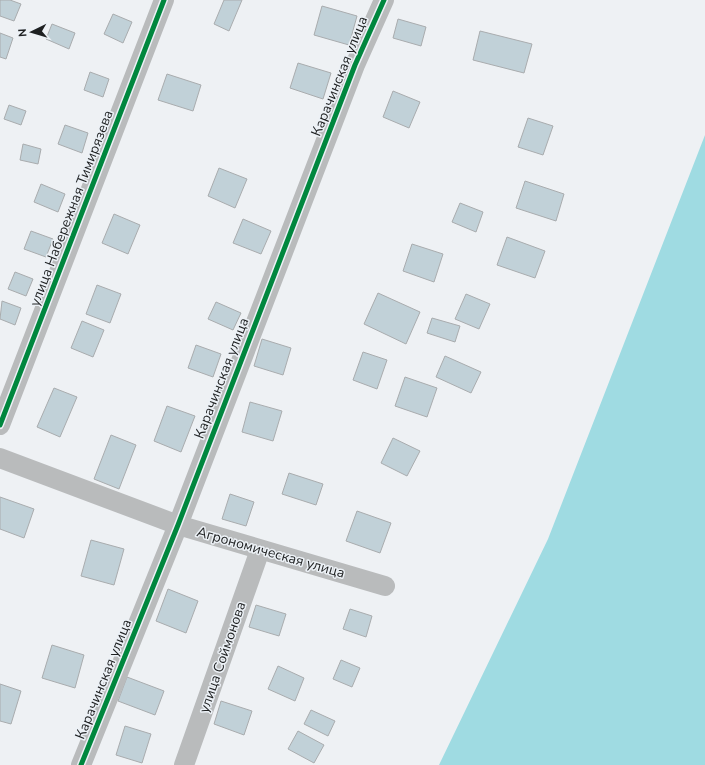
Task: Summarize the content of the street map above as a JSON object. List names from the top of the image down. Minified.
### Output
{"streets":{"street":["Карачинская улица","улица Набережная Тимирязева","Агрономическая улица","улица Соймонова"]},"crossings":[["Карачинская улица","Агрономическая улица"],["Агрономическая улица","улица Соймонова"]],"north":"left"}
